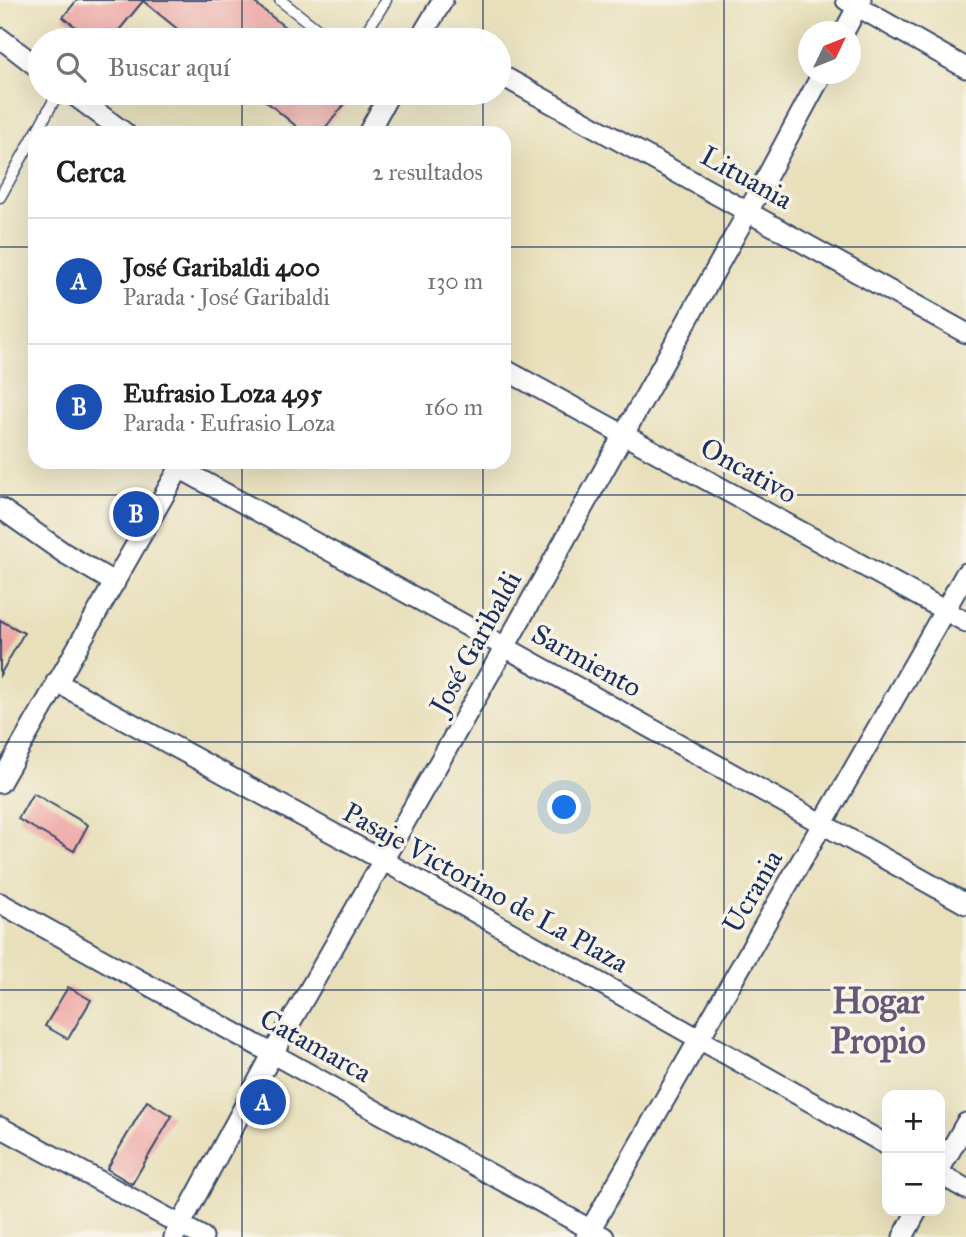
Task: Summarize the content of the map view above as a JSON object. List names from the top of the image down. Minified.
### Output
{"streets":{"street":["Lituania","Oncativo","José Garibaldi","Sarmiento","Pasaje Victorino de La Plaza","Ucrania","Catamarca"]},"crossings":[["Lituania","José Garibaldi"],["Oncativo","José Garibaldi"],["Oncativo","Ucrania"],["José Garibaldi","Sarmiento"],["José Garibaldi","Pasaje Victorino de La Plaza"],["José Garibaldi","Catamarca"],["Sarmiento","Ucrania"],["Pasaje Victorino de La Plaza","Ucrania"],["Ucrania","Catamarca"]],"districts":["Hogar Propio"],"north":"top right","page":{"search":"Buscar aquí","heading":["Cerca","2 resultados"],"list":[{"mark":"A","name":"José Garibaldi 400","note":"Parada · José Garibaldi","value":"130 m"},{"mark":"B","name":"Eufrasio Loza 495","note":"Parada · Eufrasio Loza","value":"160 m"}],"pins":["B","A"],"map_buttons":["+","−"]}}
